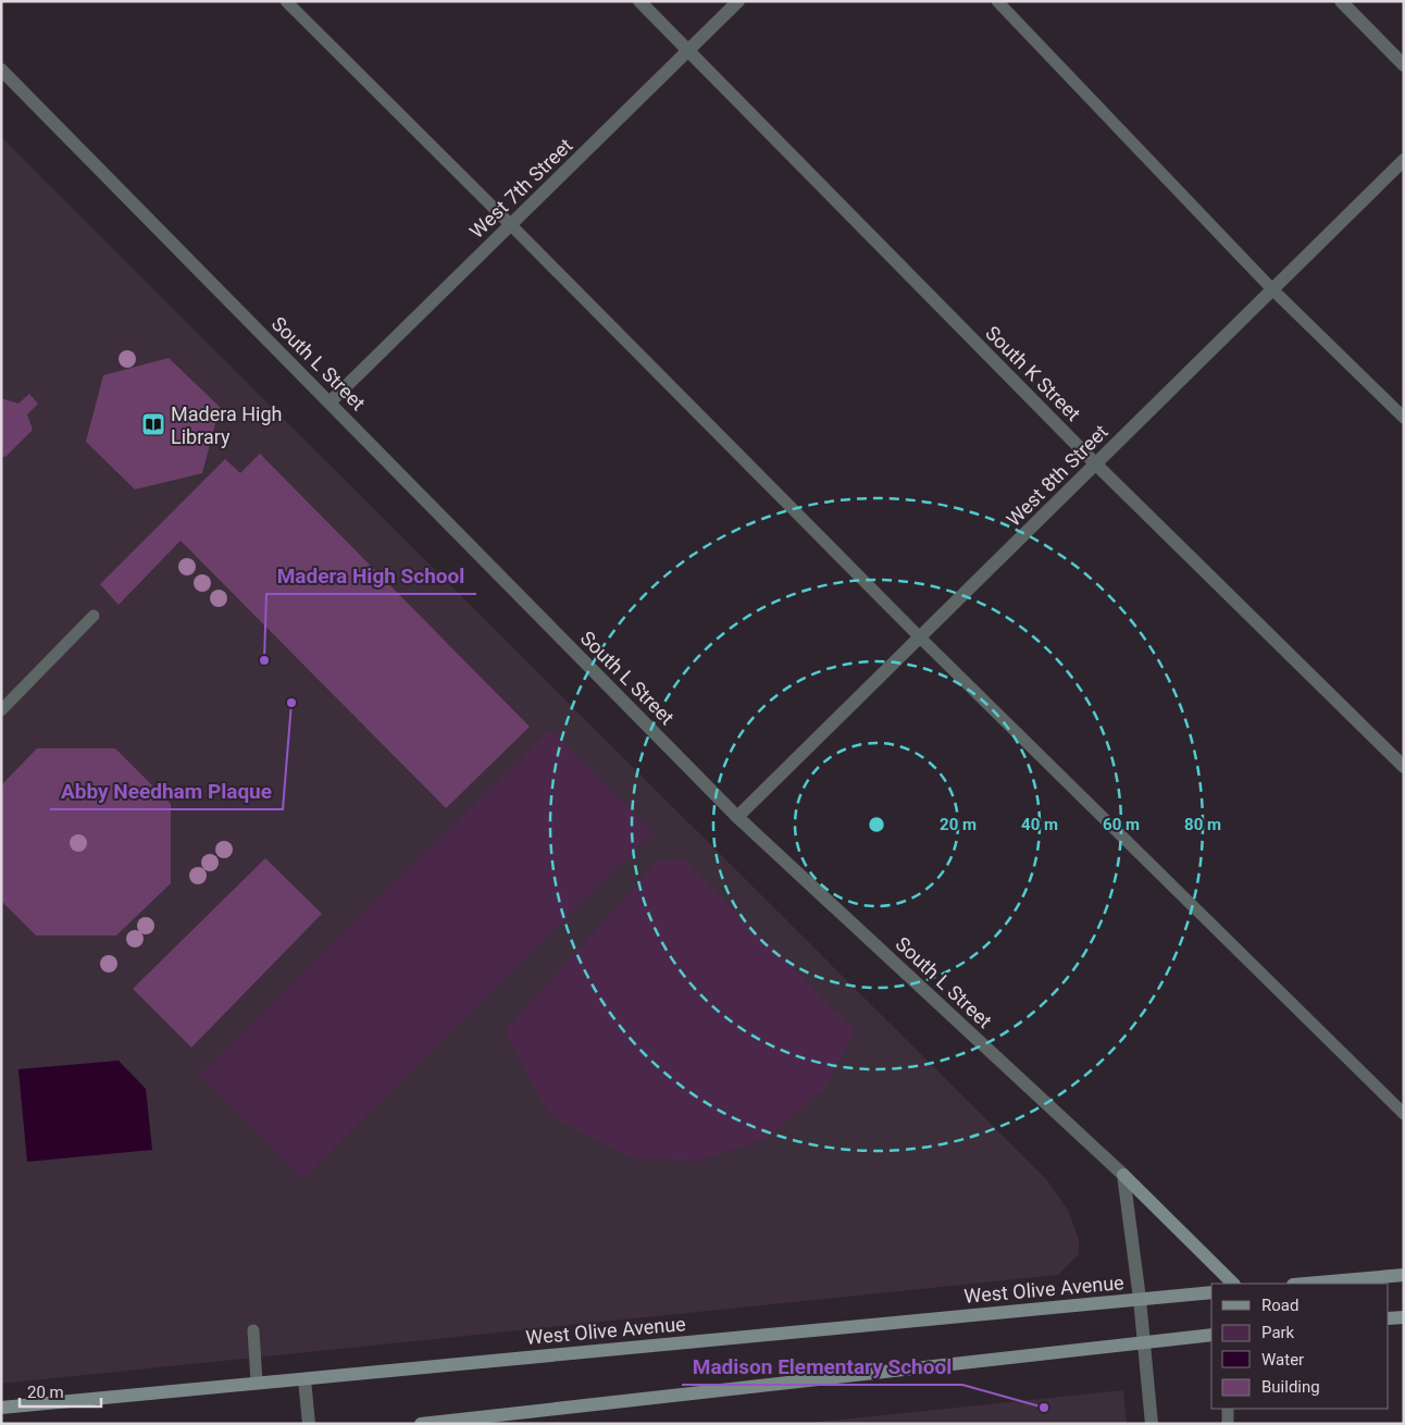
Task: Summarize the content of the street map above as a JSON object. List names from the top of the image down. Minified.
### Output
{"streets":{"main road":["West Olive Avenue"],"street":["West 7th Street","South L Street","South K Street","West 8th Street"]},"crossings":[["West 7th Street","South L Street"],["West 7th Street","South K Street"],["South L Street","West 8th Street"],["South K Street","West 8th Street"]],"places":{"library":["Madera High Library"],"other":["Madera High School","Abby Needham Plaque","Madison Elementary School"]},"legend":["Road","Park","Water","Building"],"scale_bar":"20 m","rings":["20 m","40 m","60 m","80 m"]}
